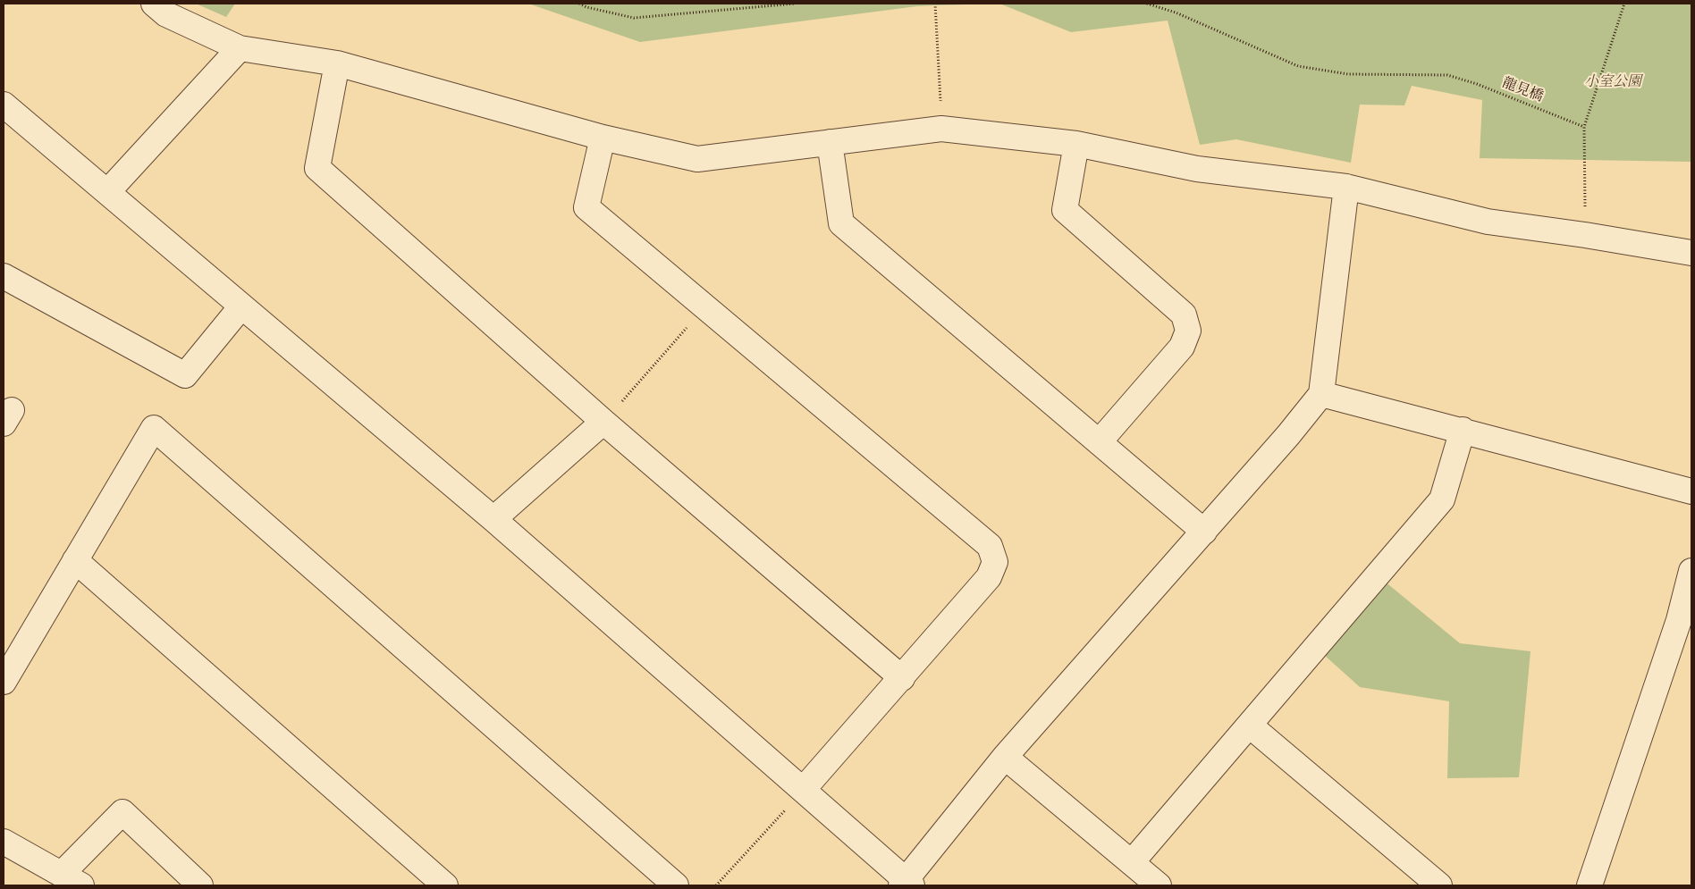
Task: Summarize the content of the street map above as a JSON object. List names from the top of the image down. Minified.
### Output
{"streets":{"path":["龍見橋"]},"parks":["小室公園"]}
